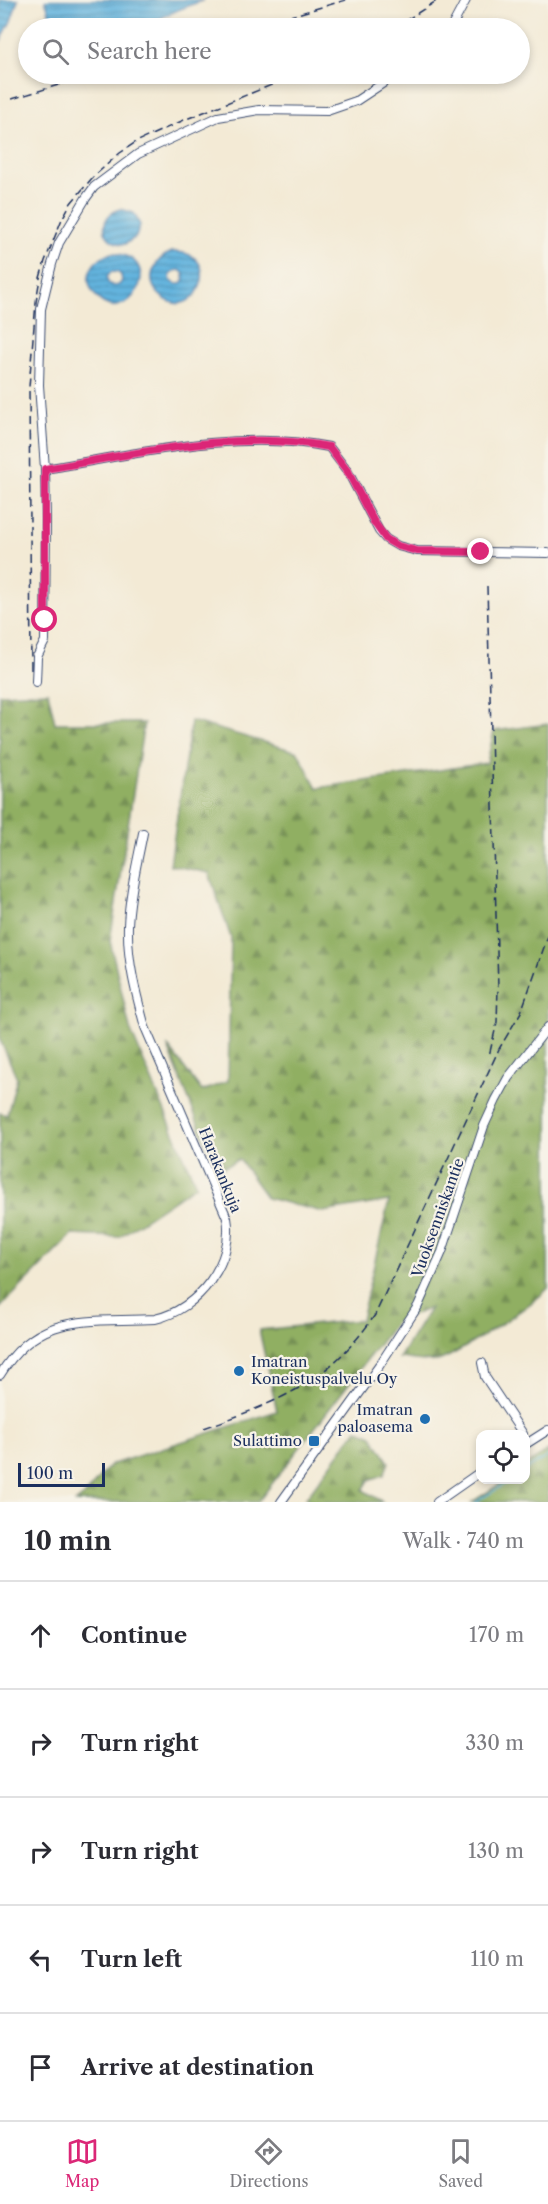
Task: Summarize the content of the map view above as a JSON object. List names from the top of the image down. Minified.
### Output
{"streets":{"street":["Harakankuja","Vuoksenniskantie"]},"places":{"other":["Imatran Koneistuspalvelu Oy","Imatran paloasema"],"transit":["Sulattimo"]},"scale_bar":"100 m","page":{"search":"Search here","scale":"100 m","heading":["10 min","Walk · 740 m"],"list":[["Continue","170 m"],["Turn right","330 m"],["Turn right","130 m"],["Turn left","110 m"],"Arrive at destination"],"nav":["Map","Directions","Saved"]}}
